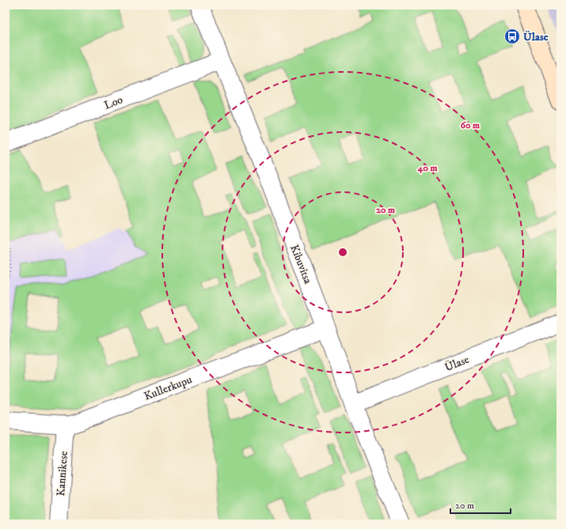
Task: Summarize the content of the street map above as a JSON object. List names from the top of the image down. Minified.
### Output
{"streets":{"street":["Loo","Kibuvitsa","Ülase","Kullerkupu","Kannikese"]},"crossings":[["Loo","Kibuvitsa"],["Kibuvitsa","Ülase"],["Kibuvitsa","Kullerkupu"],["Kullerkupu","Kannikese"]],"places":{"bus stop":["Ülase"]},"scale_bar":"20 m","rings":["60 m","40 m","20 m"]}
